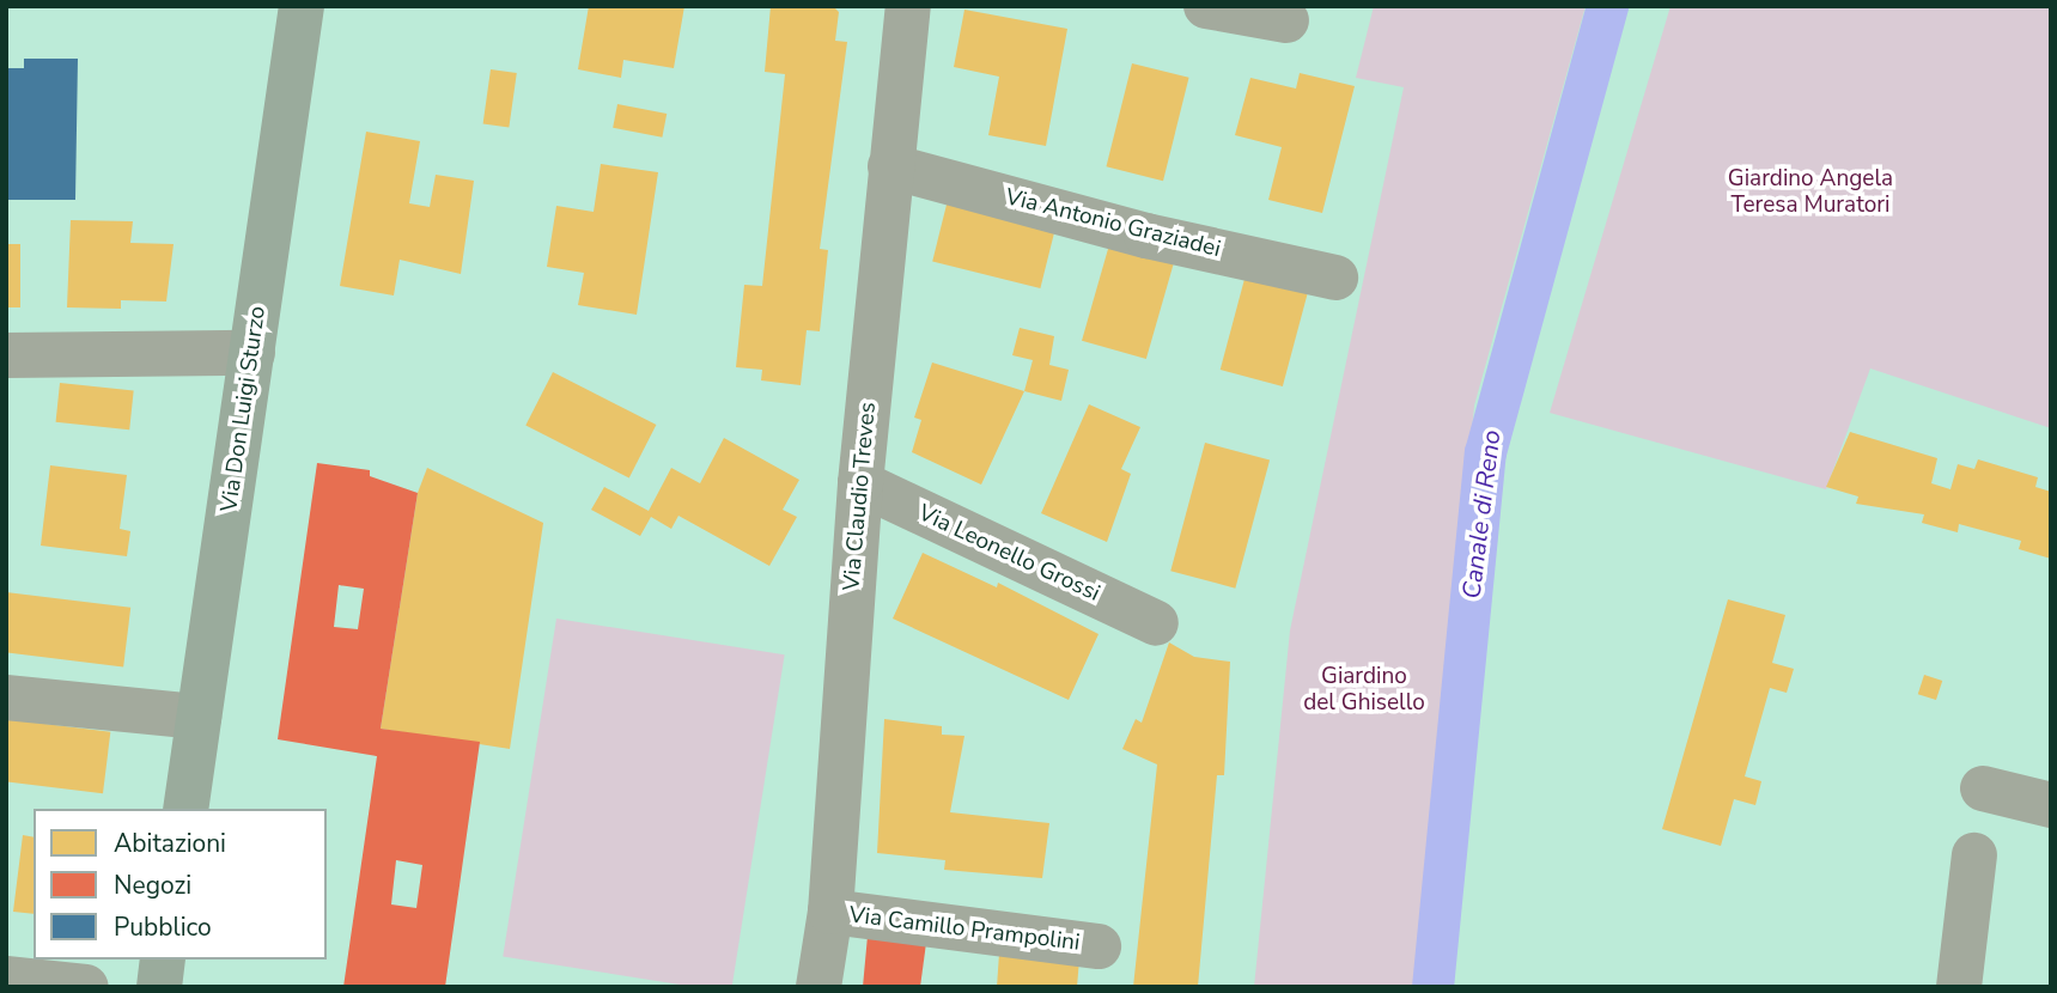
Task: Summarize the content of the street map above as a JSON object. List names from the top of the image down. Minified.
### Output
{"streets":{"main road":["Via Don Luigi Sturzo"],"street":["Via Antonio Graziadei","Via Claudio Treves","Via Leonello Grossi","Via Camillo Prampolini"]},"crossings":[["Via Antonio Graziadei","Via Claudio Treves"],["Via Claudio Treves","Via Leonello Grossi"],["Via Claudio Treves","Via Camillo Prampolini"]],"water":["Canale di Reno"],"parks":["Giardino Angela Teresa Muratori","Giardino del Ghisello"],"legend":["Abitazioni","Negozi","Pubblico"]}
